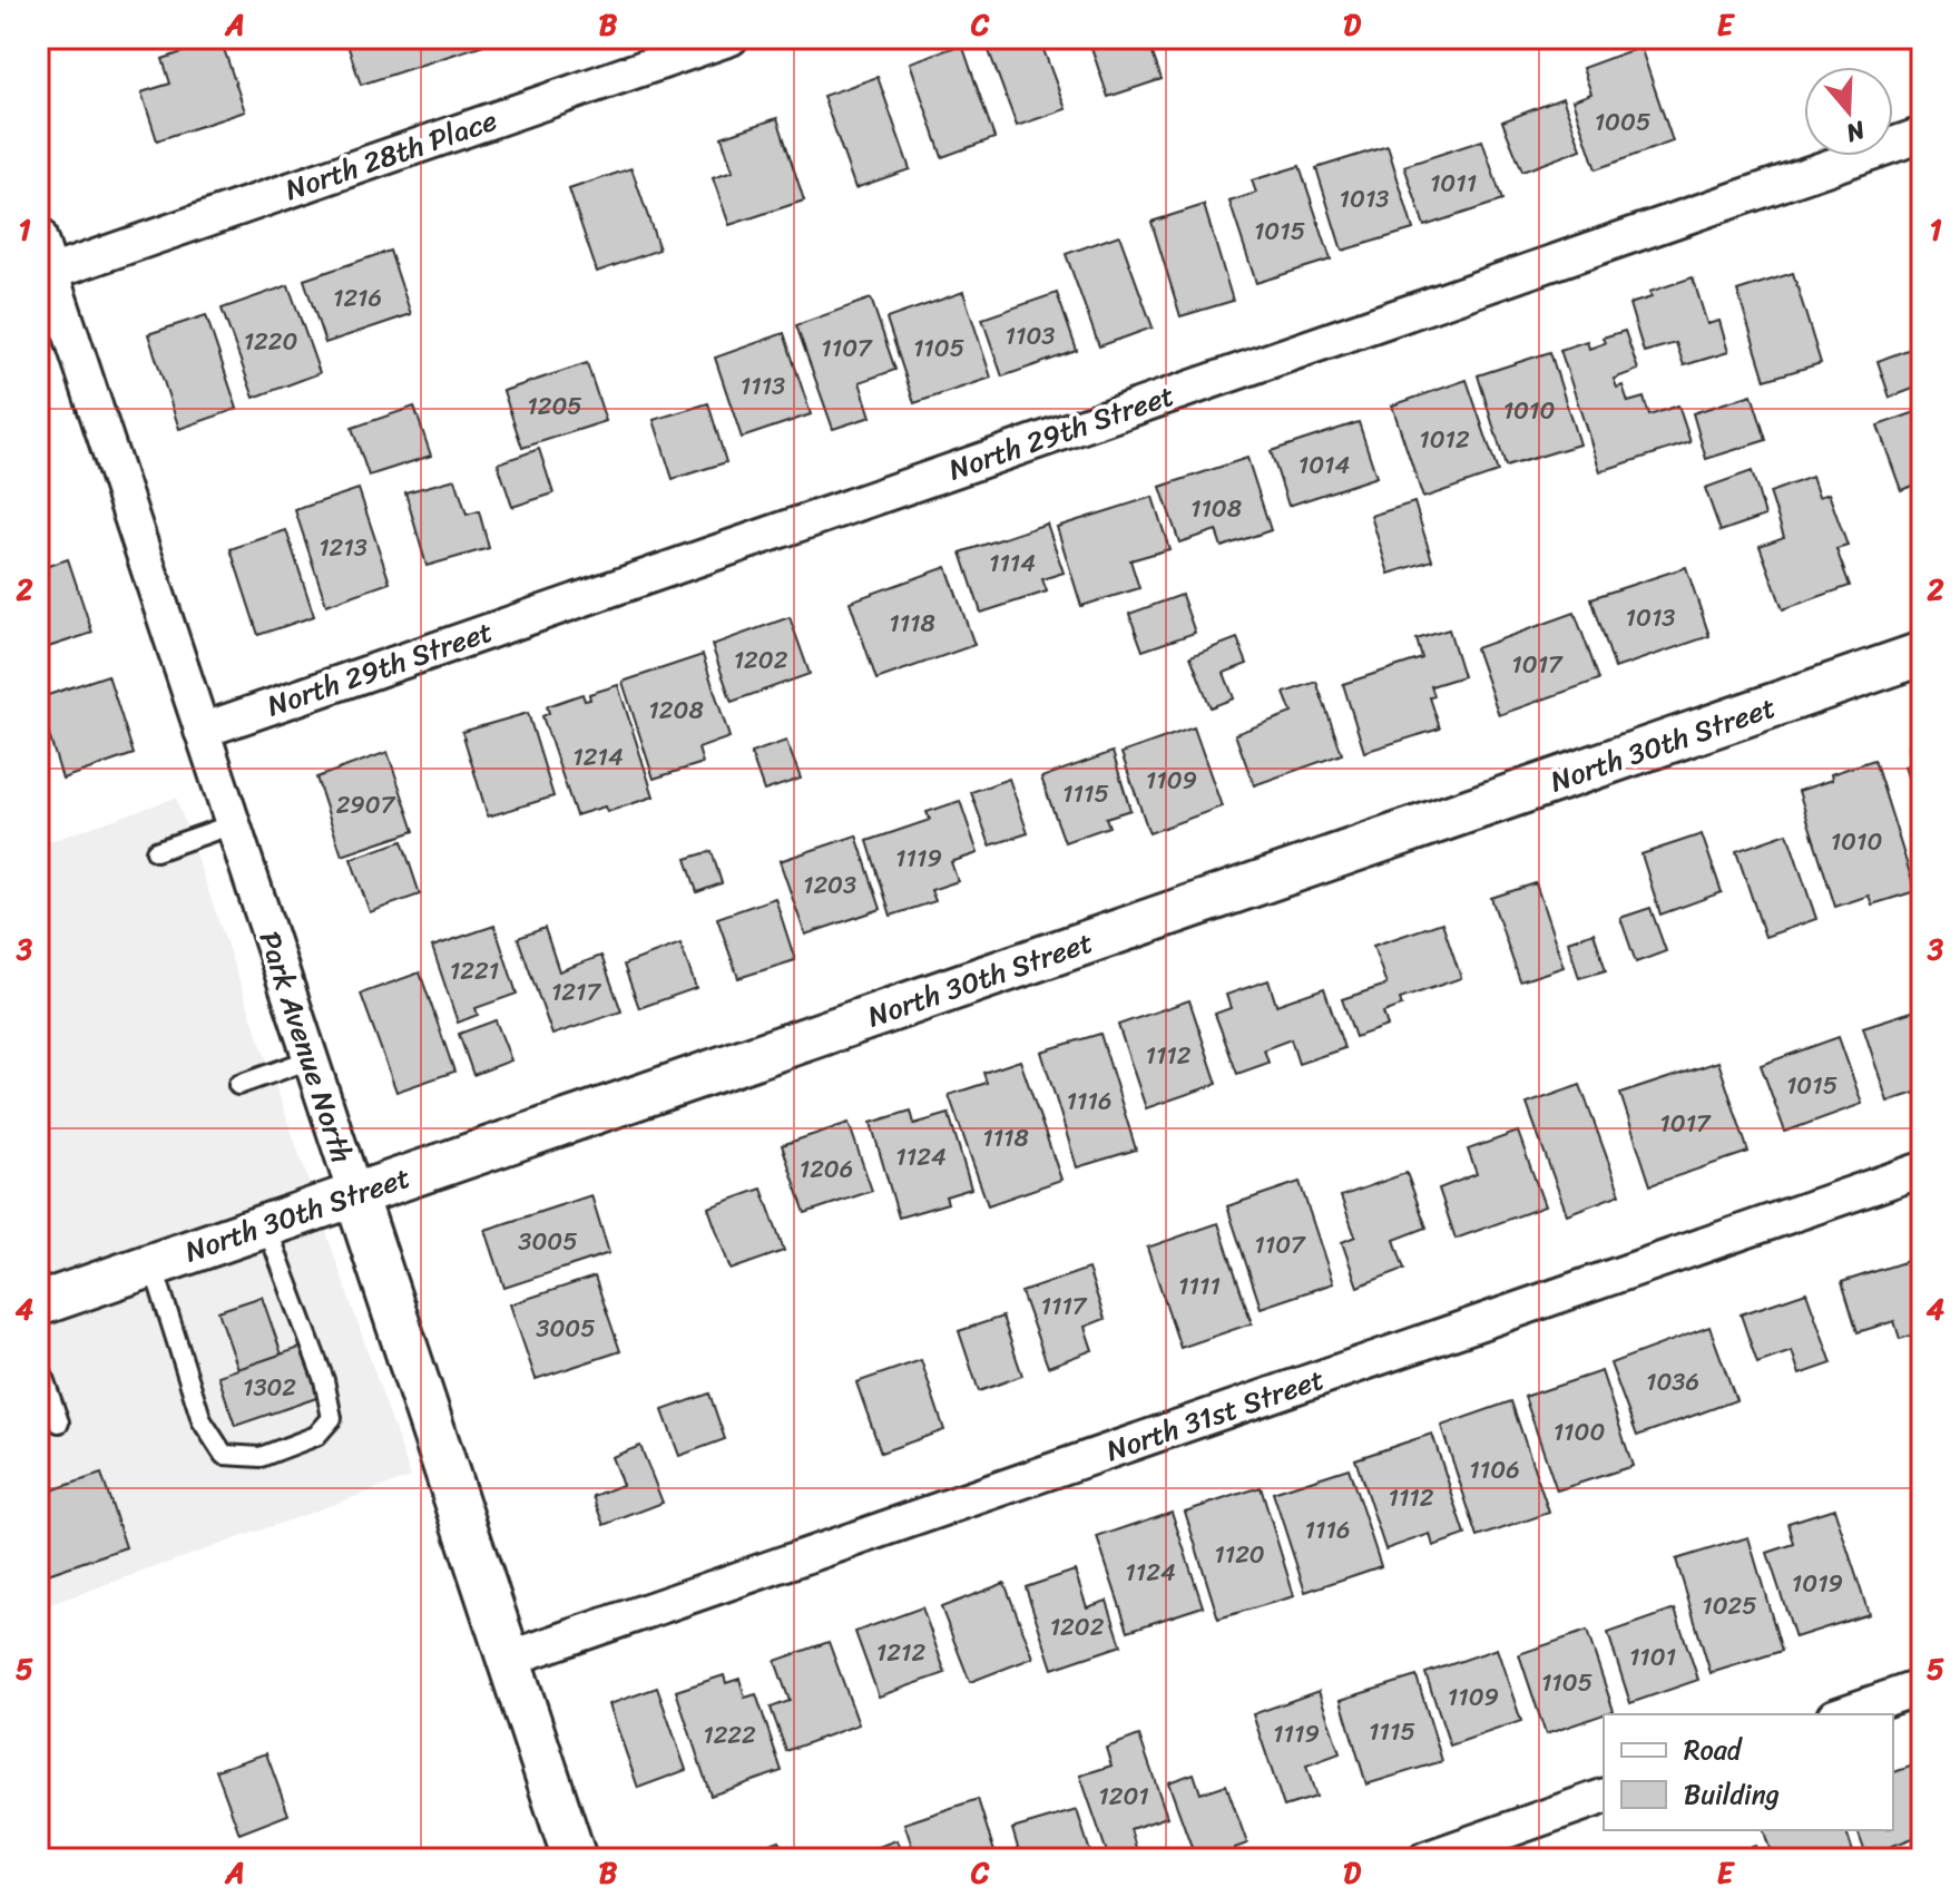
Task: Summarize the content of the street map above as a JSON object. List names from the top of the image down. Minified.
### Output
{"streets":{"street":["North 28th Place","North 29th Street","North 30th Street","Park Avenue North","North 31st Street"]},"crossings":[["North 28th Place","Park Avenue North"],["North 29th Street","Park Avenue North"],["North 30th Street","Park Avenue North"],["Park Avenue North","North 31st Street"]],"house_numbers":["1005","1011","1013","1015","1216","1103","1220","1107","1105","1113","1205","1010","1012","1014","1108","1213","1114","1013","1118","1202","1017","1208","1214","1109","1115","2907","1010","1119","1203","1221","1217","1112","1015","1116","1017","1118","1124","1206","3005","1107","1111","1117","3005","1036","1302","1100","1106","1112","1116","1120","1124","1019","1025","1202","1212","1101","1105","1109","1115","1119","1222","1201"],"legend":["Road","Building"],"north":"bottom","grid":{"columns":["A","B","C","D","E"],"rows":["1","2","3","4","5"]}}
